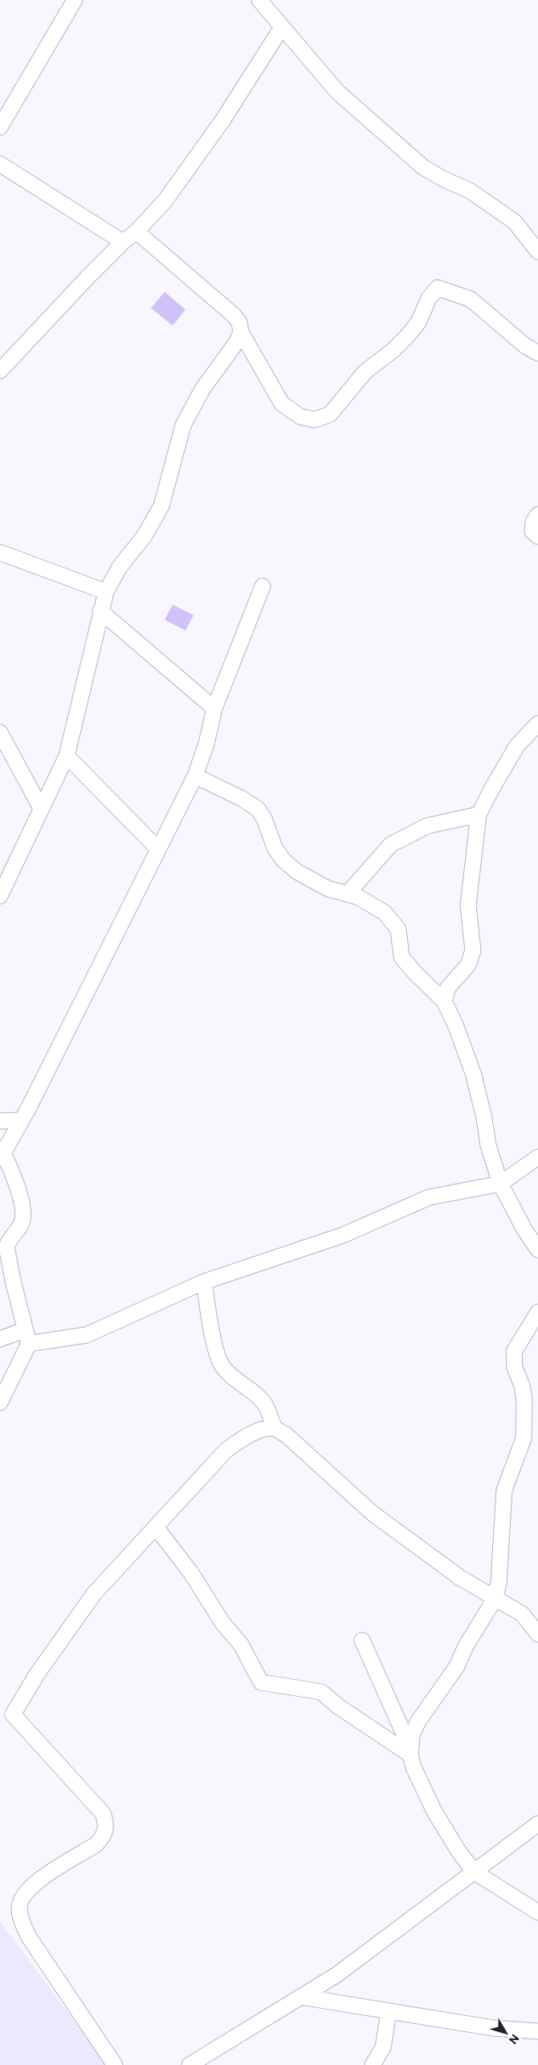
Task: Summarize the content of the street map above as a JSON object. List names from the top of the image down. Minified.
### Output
{"north":"bottom right"}
